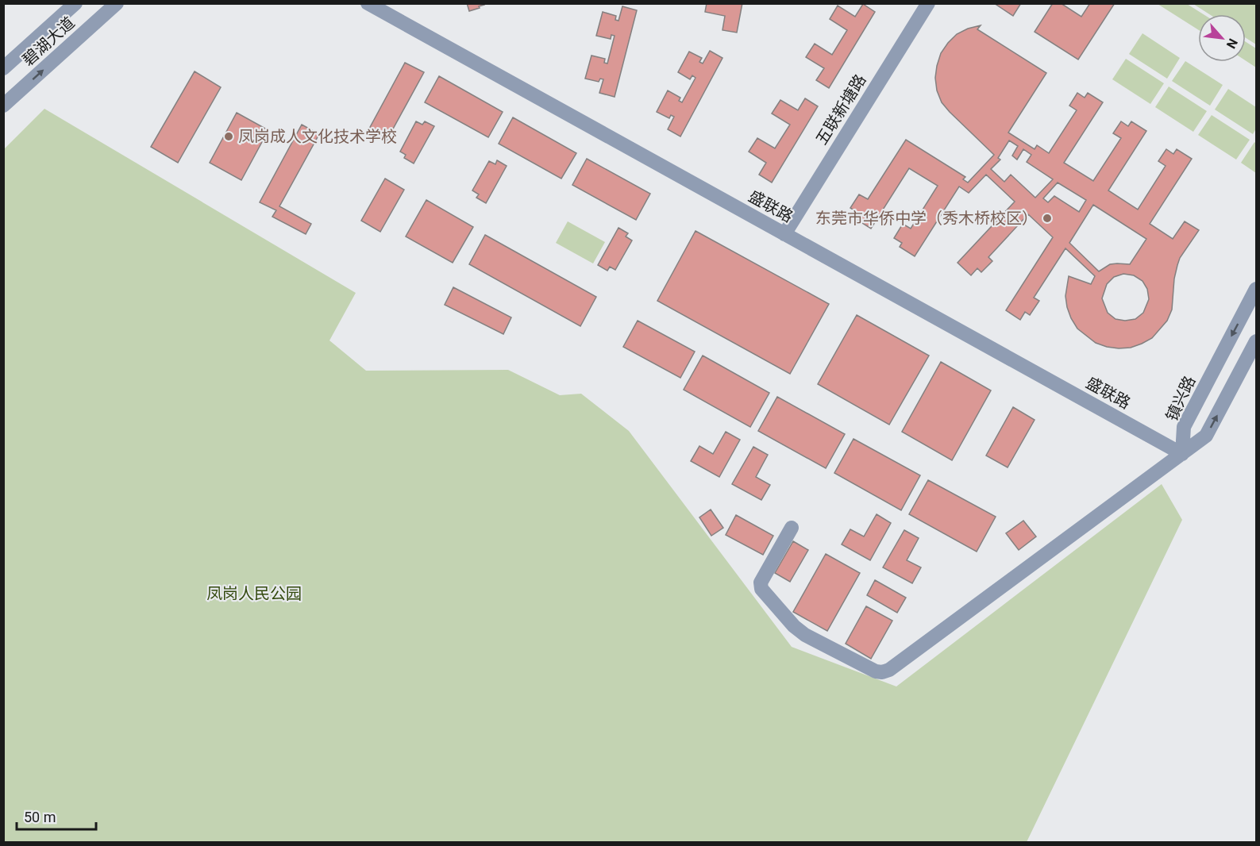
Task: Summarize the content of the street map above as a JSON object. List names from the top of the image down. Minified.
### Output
{"streets":{"street":["碧湖大道","五联新塘路","盛联路","镇兴路"]},"crossings":[["五联新塘路","盛联路"],["盛联路","镇兴路"]],"parks":["凤岗人民公园"],"places":["凤岗成人文化技术学校","东莞市华侨中学（秀木桥校区）"],"scale_bar":"50 m","north":"bottom right"}
